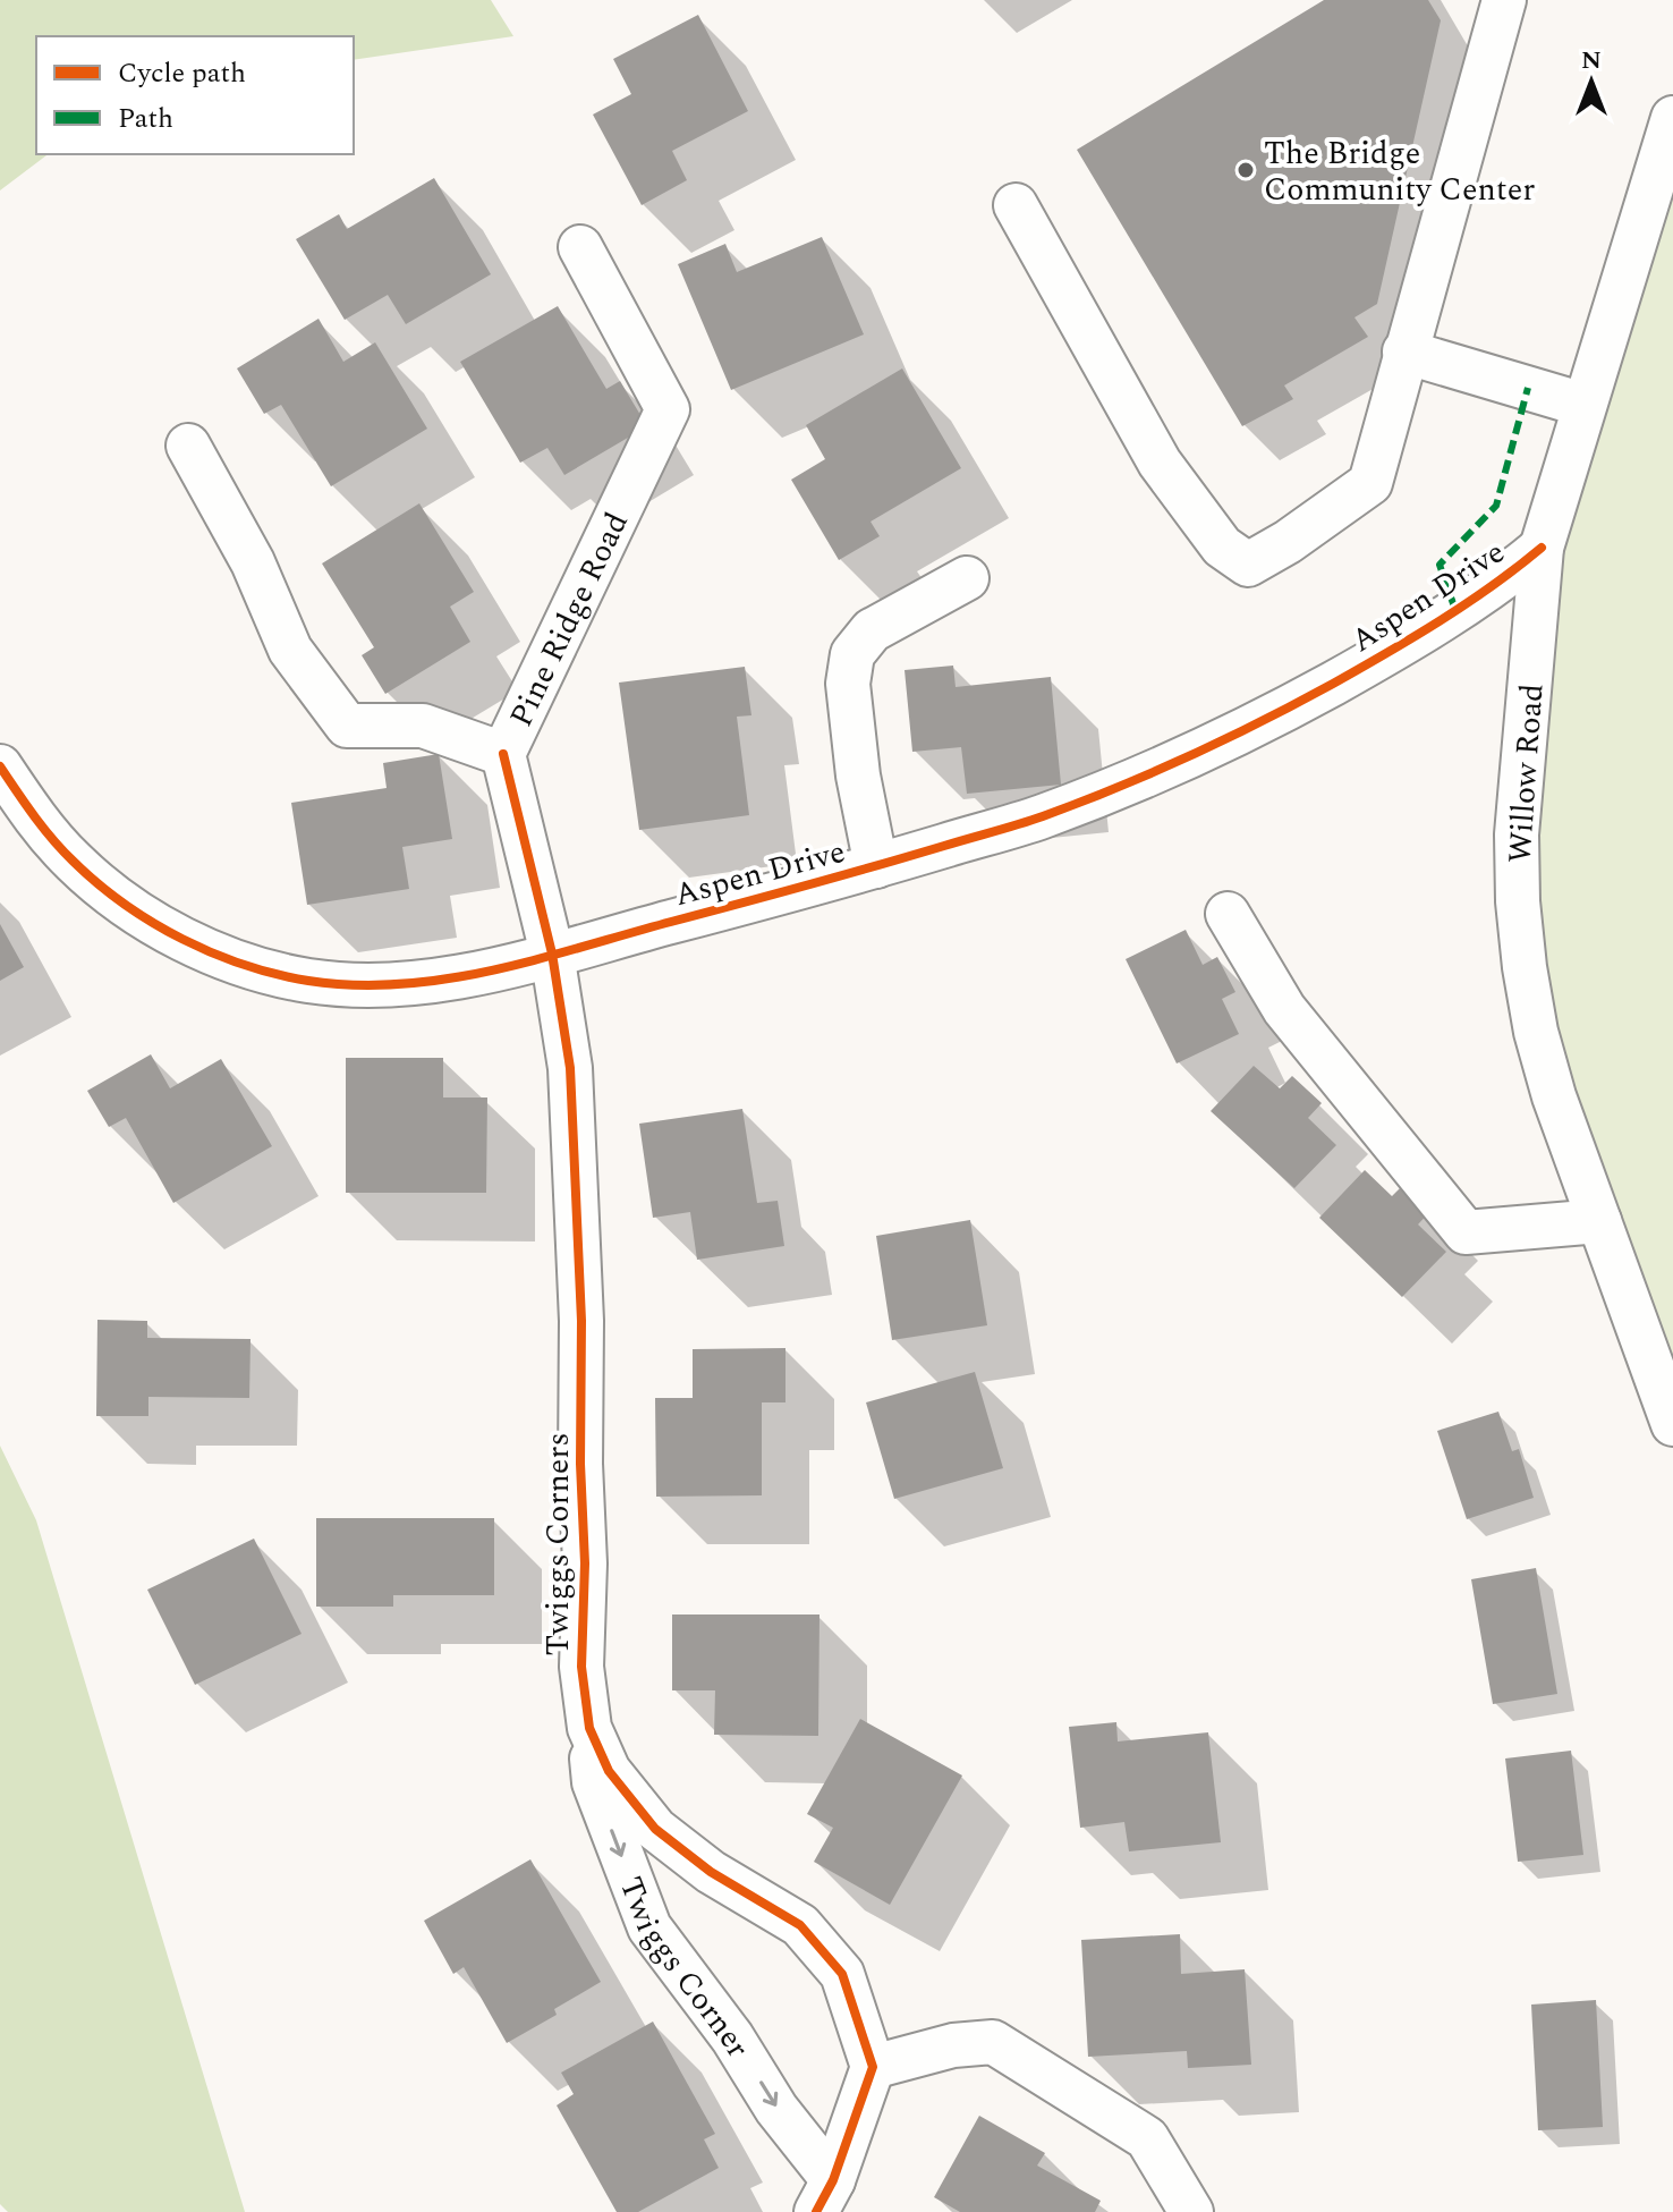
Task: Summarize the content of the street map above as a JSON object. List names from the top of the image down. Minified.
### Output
{"streets":{"street":["Aspen Drive","Pine Ridge Road","Willow Road","Twiggs Corners","Twiggs Corner"]},"crossings":[["Aspen Drive","Willow Road"],["Aspen Drive","Twiggs Corners"],["Pine Ridge Road","Twiggs Corners"],["Twiggs Corners","Twiggs Corner"]],"one_way":["Twiggs Corner"],"places":["The Bridge Community Center"],"legend":["Cycle path","Path"],"north":"top"}
